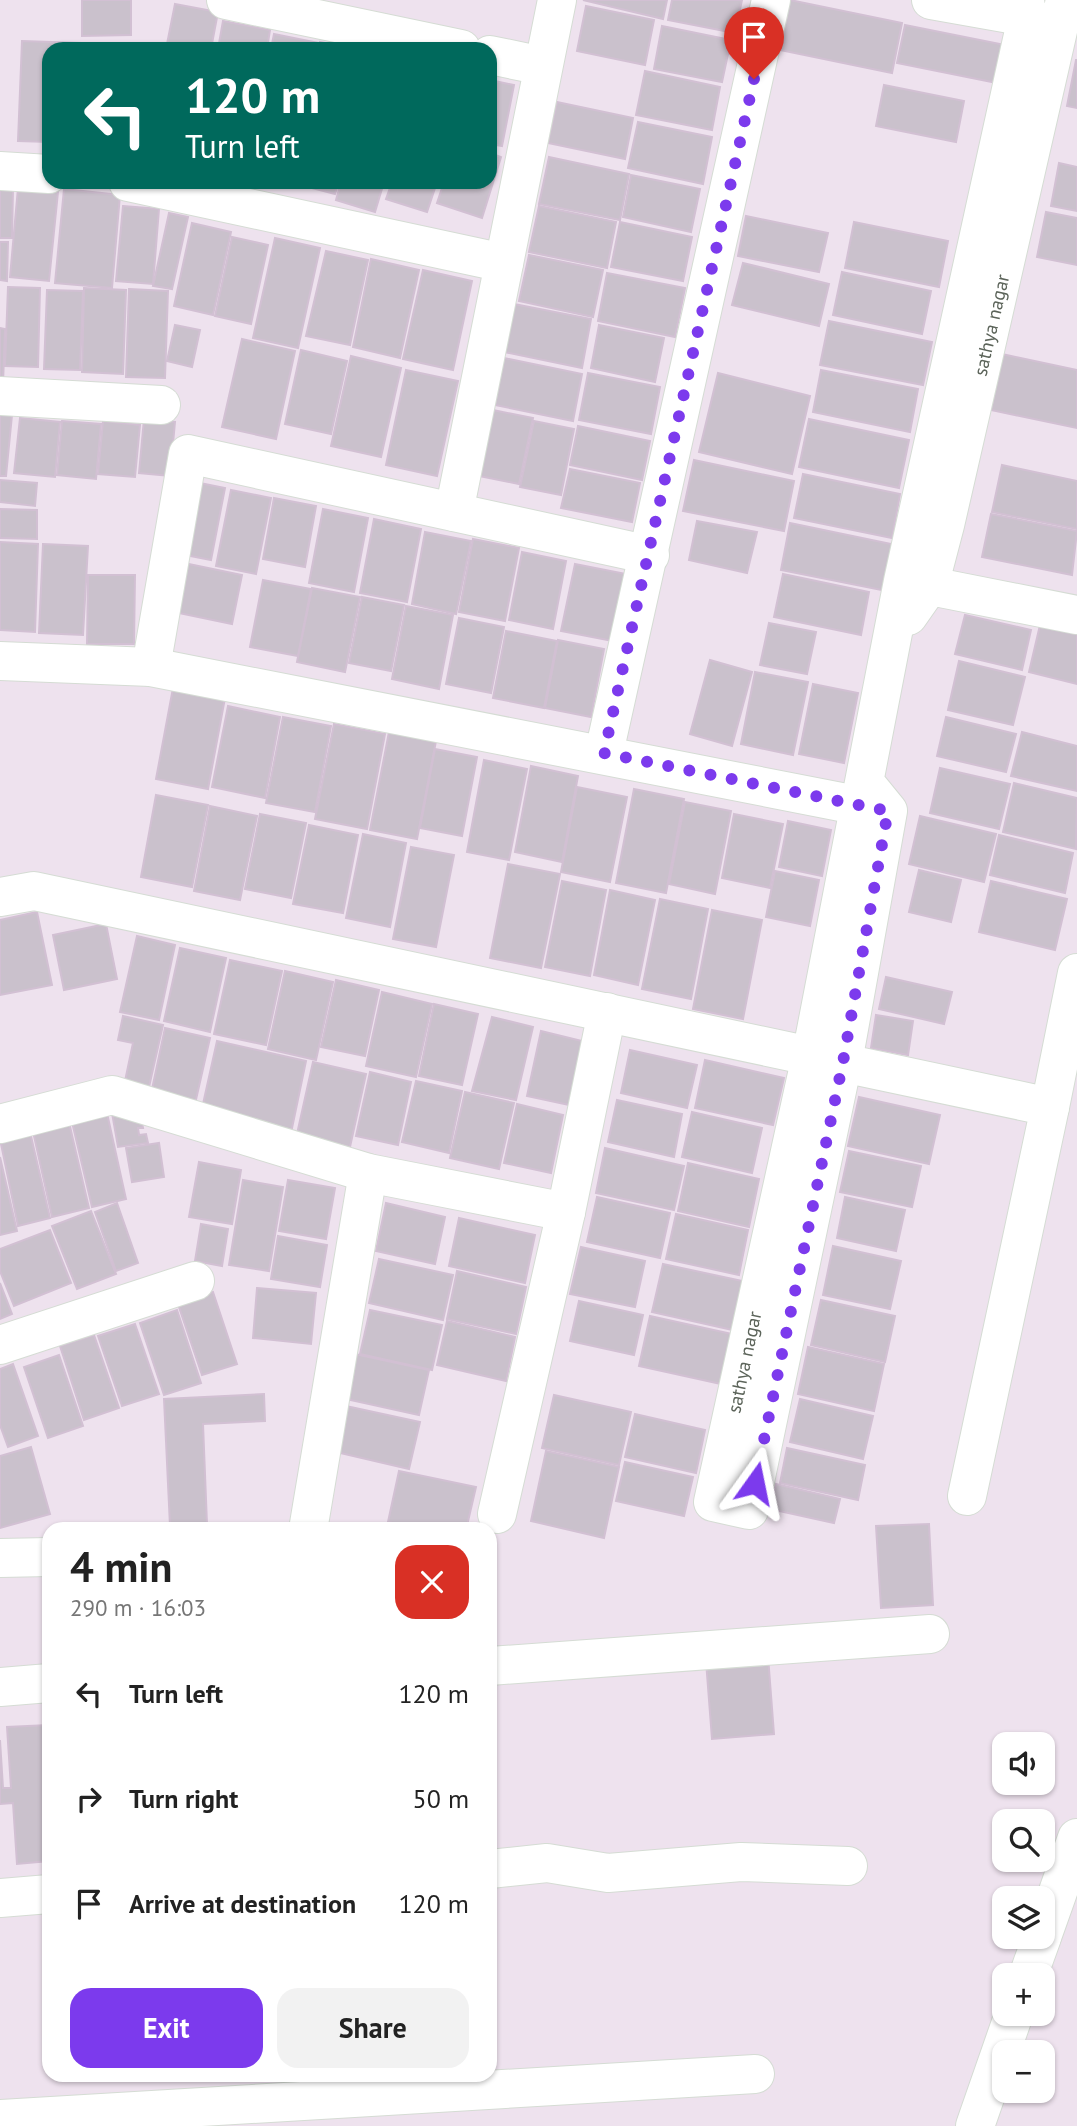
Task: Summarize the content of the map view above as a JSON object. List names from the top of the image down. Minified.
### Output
{"streets":{"street":["sathya nagar"]},"page":{"turn":["120 m","Turn left"],"heading":["4 min","290 m · 16:03"],"list":[{"name":"Turn left","value":"120 m"},{"name":"Turn right","value":"50 m"},{"name":"Arrive at destination","value":"120 m"}],"map_buttons":["+","−"],"buttons":["Exit","Share"]}}
